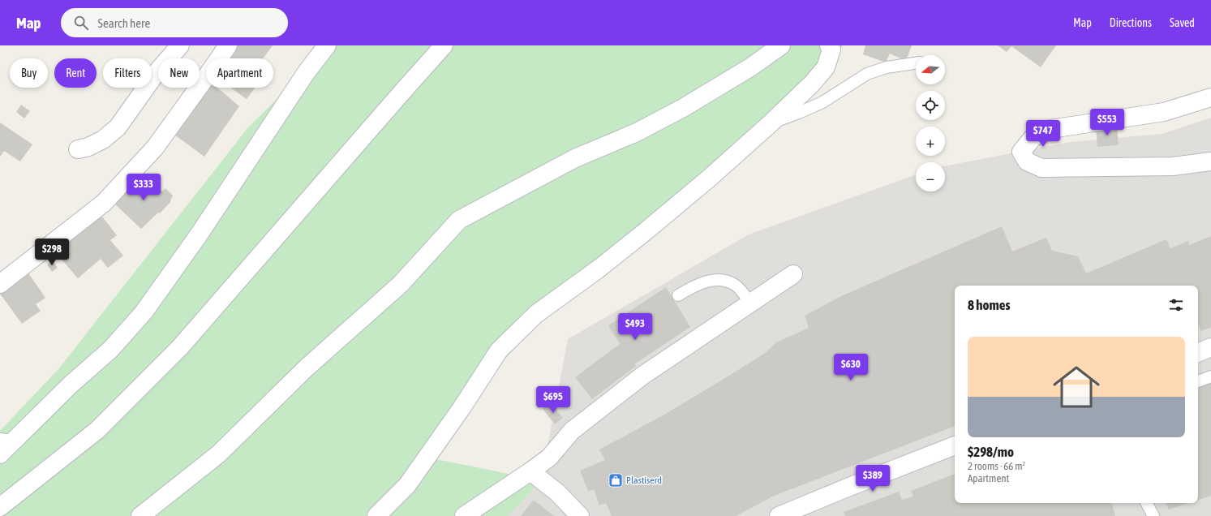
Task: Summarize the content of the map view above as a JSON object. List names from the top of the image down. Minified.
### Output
{"places":{"shop":["Plastiserd"]},"north":"left","page":{"header":"Map","search":"Search here","nav":["Map","Directions","Saved"],"map_buttons":["+","−"],"chip":["Buy","Rent","Filters","New","Apartment"],"price":["$553","$747","$333","$298","$493","$630","$695","$389"],"heading":"8 homes","list":[{"name":"$298/mo","note":"2 rooms · 66 m² · Apartment"}]}}
